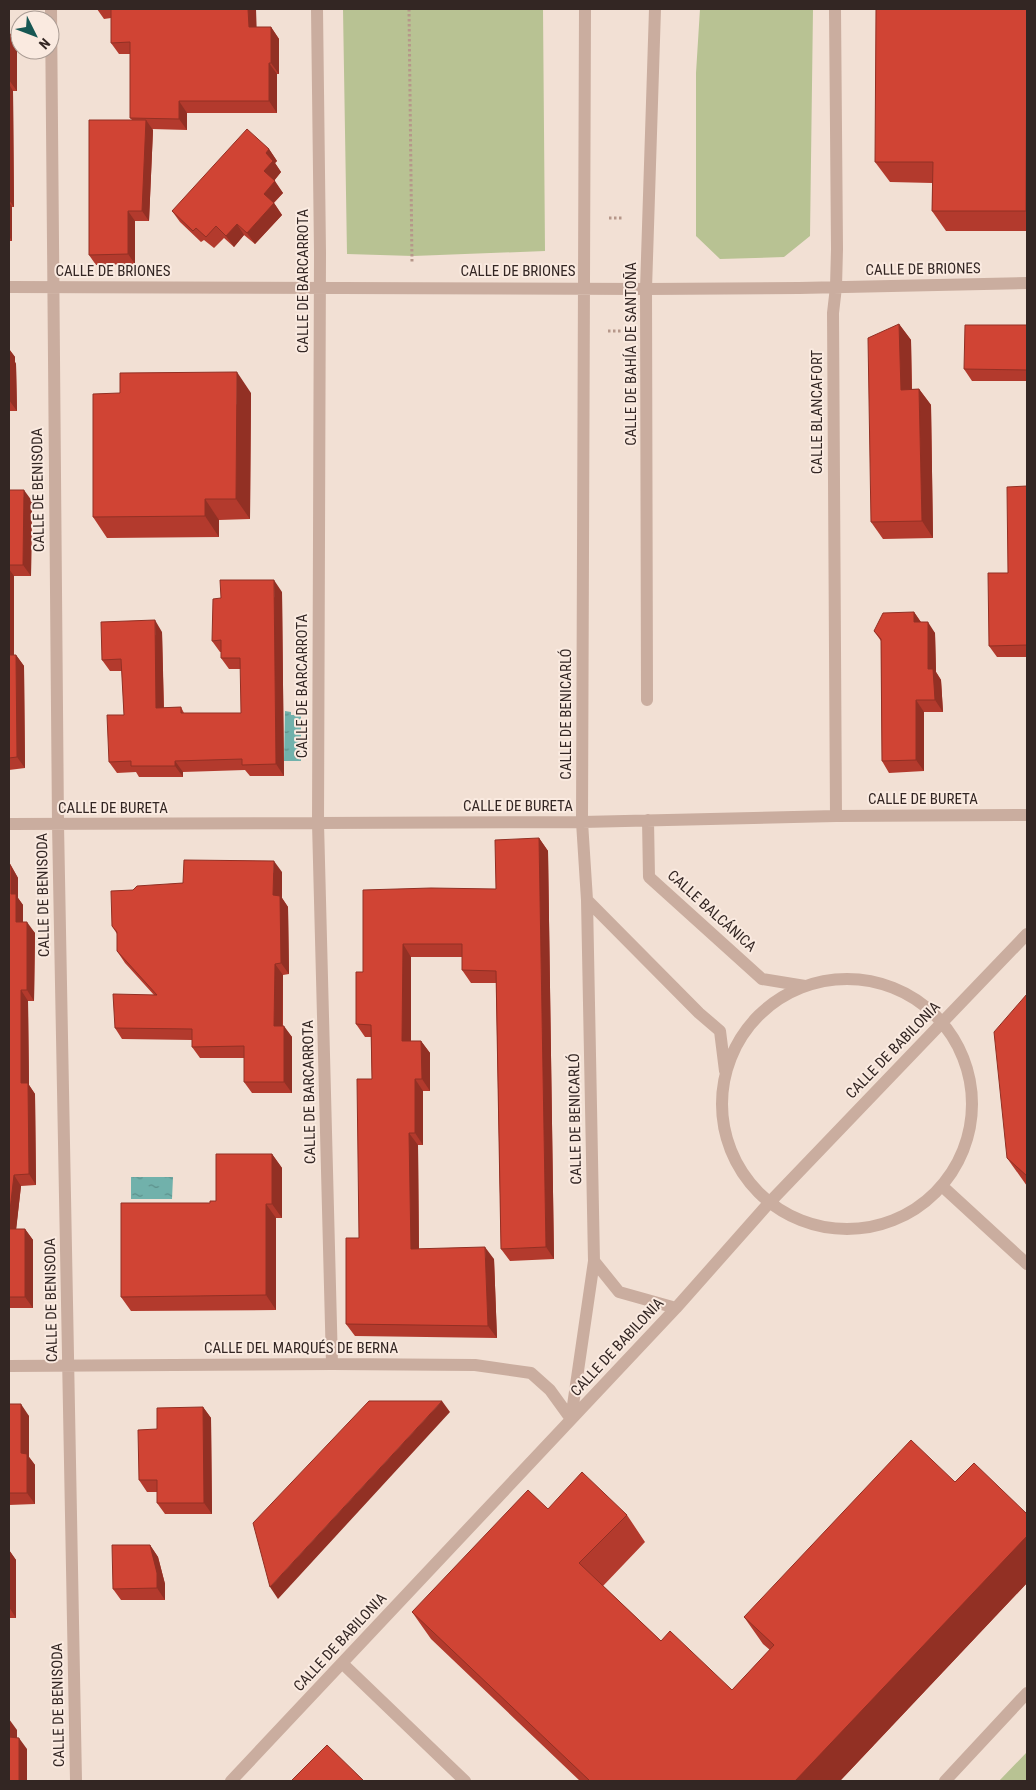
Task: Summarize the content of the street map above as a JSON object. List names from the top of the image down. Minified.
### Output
{"streets":{"street":["CALLE DE BRIONES","CALLE DE BARCARROTA","CALLE DE BAHÍA DE SANTOÑA","CALLE BLANCAFORT","CALLE DE BENISODA","CALLE DE BENICARLÓ","CALLE DE BURETA","CALLE BALCÁNICA","CALLE DE BABILONIA","CALLE DEL MARQUÉS DE BERNA"]},"crossings":[["CALLE DE BRIONES","CALLE DE BARCARROTA"],["CALLE DE BRIONES","CALLE DE BAHÍA DE SANTOÑA"],["CALLE DE BRIONES","CALLE BLANCAFORT"],["CALLE DE BRIONES","CALLE DE BENISODA"],["CALLE DE BRIONES","CALLE DE BENICARLÓ"],["CALLE DE BARCARROTA","CALLE DE BURETA"],["CALLE DE BARCARROTA","CALLE DEL MARQUÉS DE BERNA"],["CALLE BLANCAFORT","CALLE DE BURETA"],["CALLE DE BENISODA","CALLE DE BURETA"],["CALLE DE BENISODA","CALLE DEL MARQUÉS DE BERNA"],["CALLE DE BENICARLÓ","CALLE DE BURETA"],["CALLE DE BENICARLÓ","CALLE DE BABILONIA"],["CALLE DE BENICARLÓ","CALLE DEL MARQUÉS DE BERNA"],["CALLE DE BURETA","CALLE BALCÁNICA"],["CALLE DE BABILONIA","CALLE DEL MARQUÉS DE BERNA"]],"north":"bottom right"}
